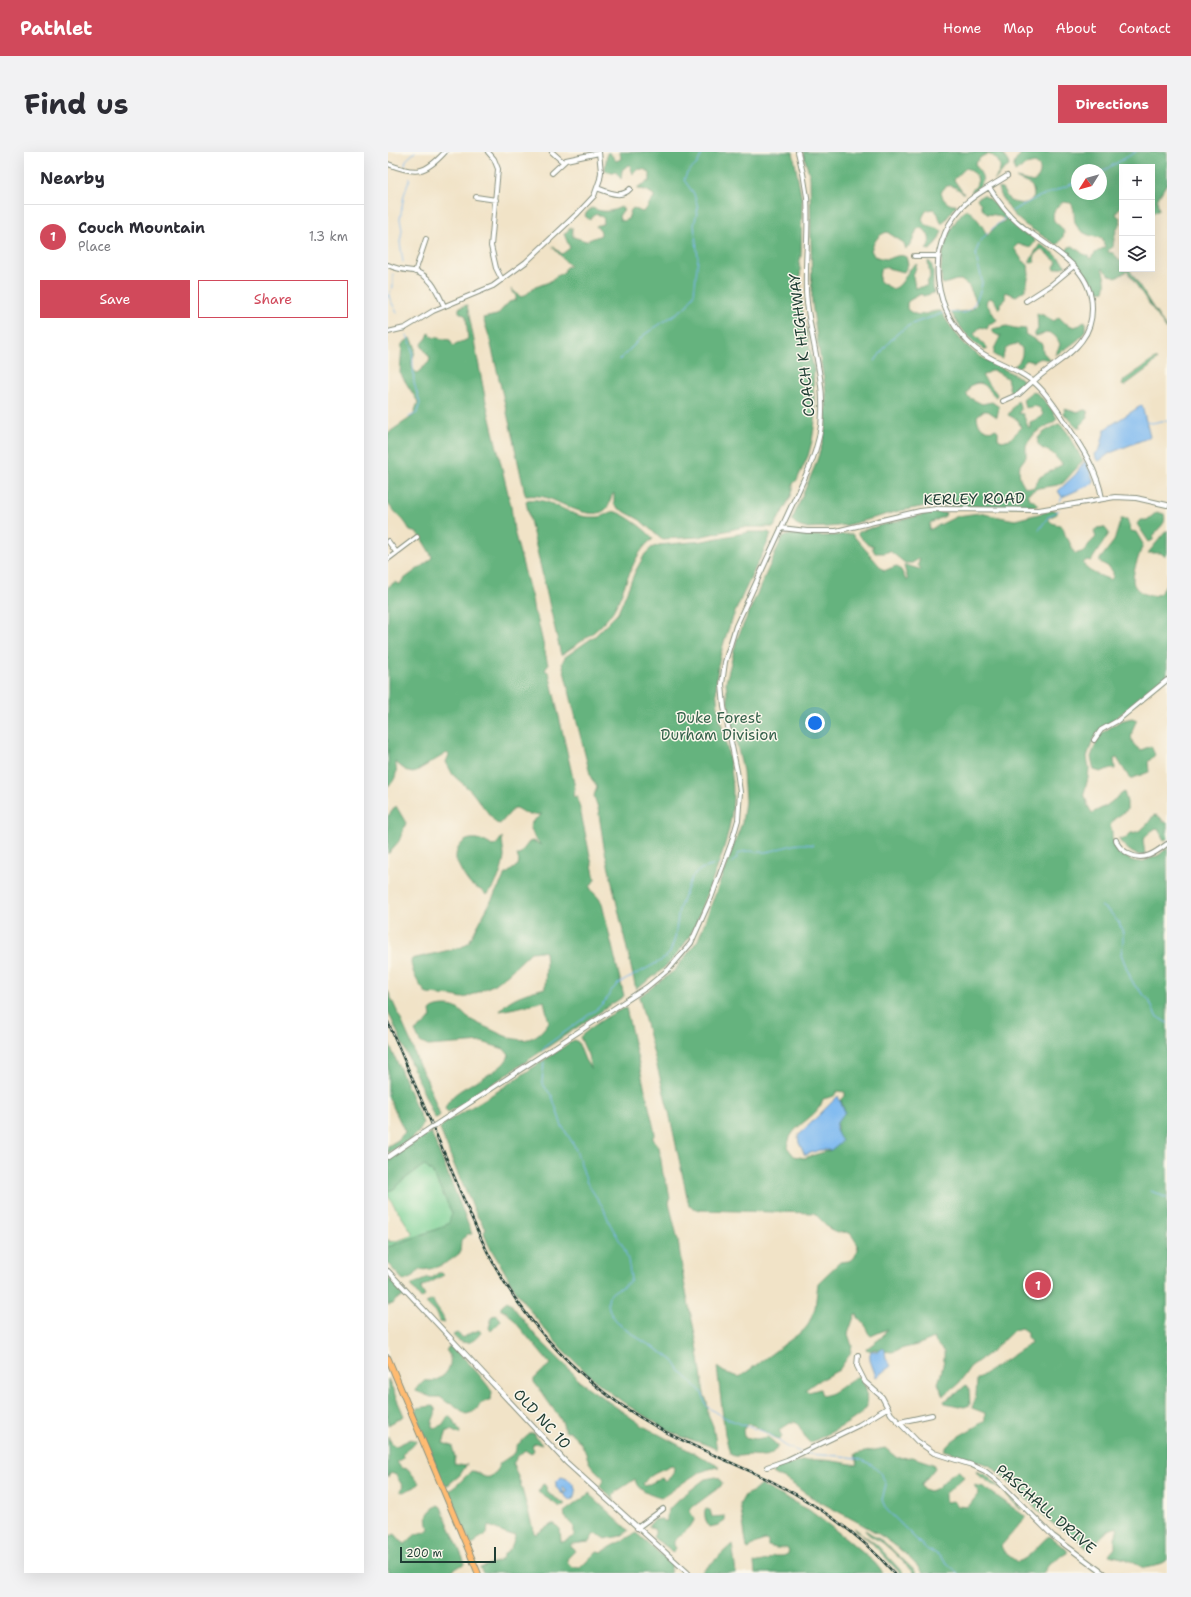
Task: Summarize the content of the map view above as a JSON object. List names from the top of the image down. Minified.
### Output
{"streets":{"street":["COACH K HIGHWAY","KERLEY ROAD","OLD NC 10","PASCHALL DRIVE"]},"crossings":[["COACH K HIGHWAY","KERLEY ROAD"]],"parks":["Duke Forest Durham Division"],"scale_bar":"200 m","north":"bottom left","page":{"header":"Pathlet","nav":["Home","Map","About","Contact"],"title":"Find us","buttons":["Directions",["Save","Share"]],"heading":"Nearby","map_buttons":["+","−"],"list":[{"mark":"1","name":"Couch Mountain","note":"Place","value":"1.3 km"}],"pins":"1","scale":"200 m"}}
